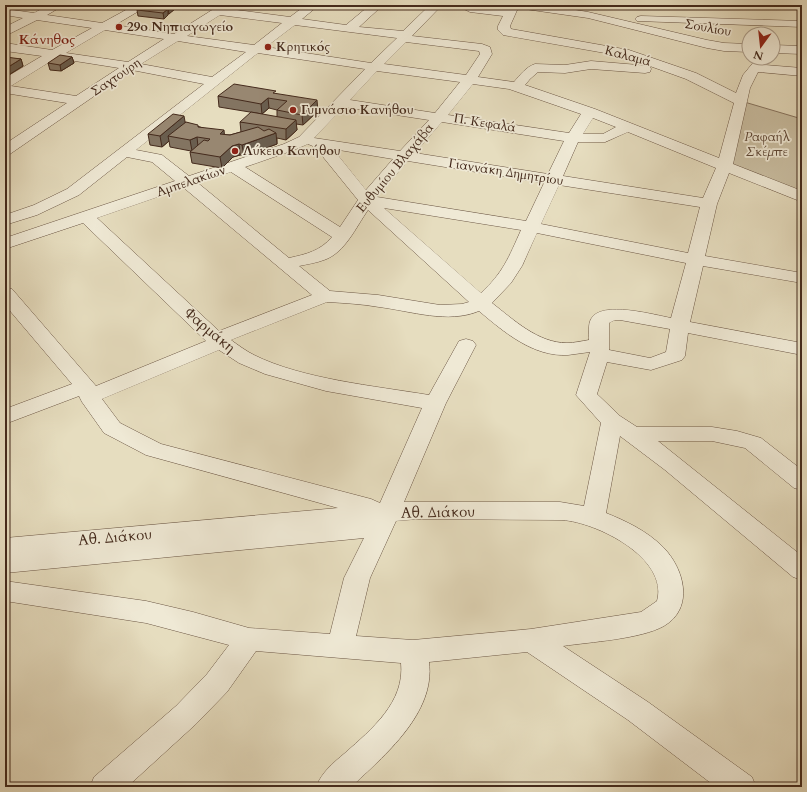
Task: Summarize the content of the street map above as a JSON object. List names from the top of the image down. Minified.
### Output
{"streets":{"street":["Σουλίου","Καλαμά","Σαχτούρη","Π. Κεφαλά","Ευθυμίου Βλαχάβα","Γιαννάκη Δημητρίου","Αμπελακίων","Φαρμάκη","Αθ. Διάκου"]},"crossings":[["Π. Κεφαλά","Ευθυμίου Βλαχάβα"],["Π. Κεφαλά","Αμπελακίων"],["Ευθυμίου Βλαχάβα","Γιαννάκη Δημητρίου"],["Ευθυμίου Βλαχάβα","Αμπελακίων"],["Γιαννάκη Δημητρίου","Αμπελακίων"],["Αμπελακίων","Φαρμάκη"]],"districts":["Κάνηθος"],"parks":["Ραφαήλ Σκέμπε"],"places":["29ο Νηπιαγωγείο","Κρητικός","Γυμνάσιο Κανήθου","Λύκειο Κανήθου"],"north":"bottom"}
